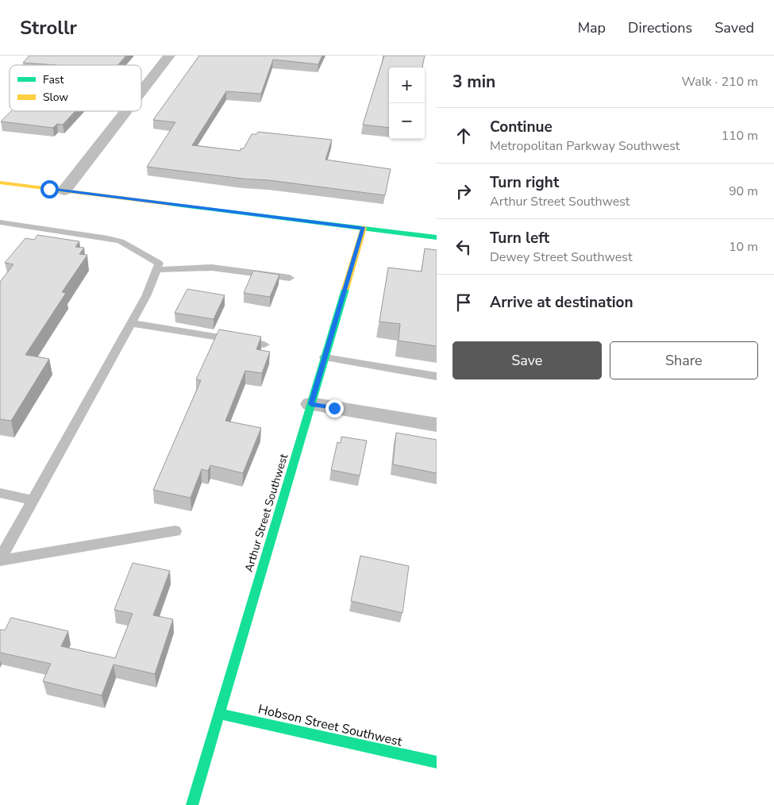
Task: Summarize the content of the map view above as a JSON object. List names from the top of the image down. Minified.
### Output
{"streets":{"street":["Arthur Street Southwest","Hobson Street Southwest"]},"crossings":[["Arthur Street Southwest","Hobson Street Southwest"]],"legend":["Fast","Slow"],"page":{"header":"Strollr","nav":["Map","Directions","Saved"],"heading":["3 min","Walk · 210 m"],"map_buttons":["+","−"],"list":[["Continue","Metropolitan Parkway Southwest","110 m"],["Turn right","Arthur Street Southwest","90 m"],["Turn left","Dewey Street Southwest","10 m"],"Arrive at destination"],"buttons":["Save","Share"]}}
